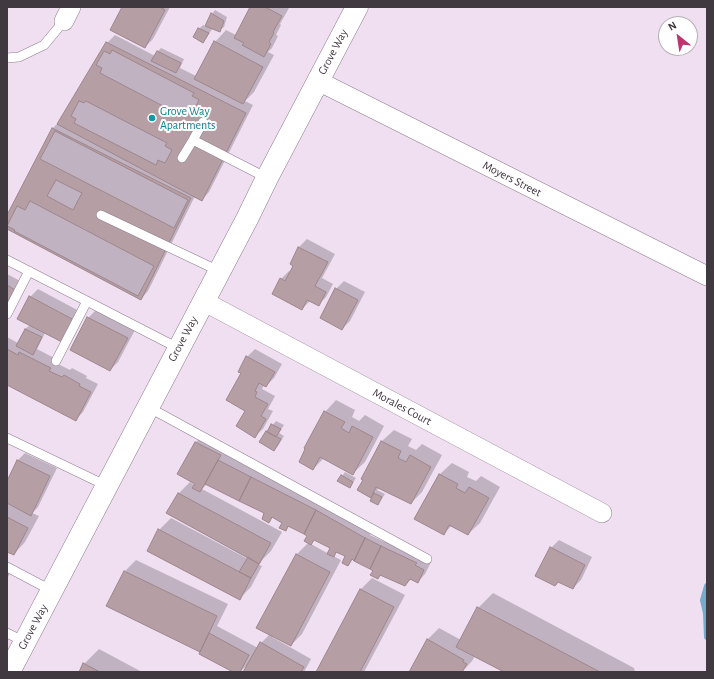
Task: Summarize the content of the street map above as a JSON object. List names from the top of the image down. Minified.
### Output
{"streets":{"main road":["Grove Way"],"street":["Moyers Street","Morales Court"]},"crossings":[["Grove Way","Moyers Street"],["Grove Way","Morales Court"]],"places":["Grove Way Apartments"],"north":"top left"}
